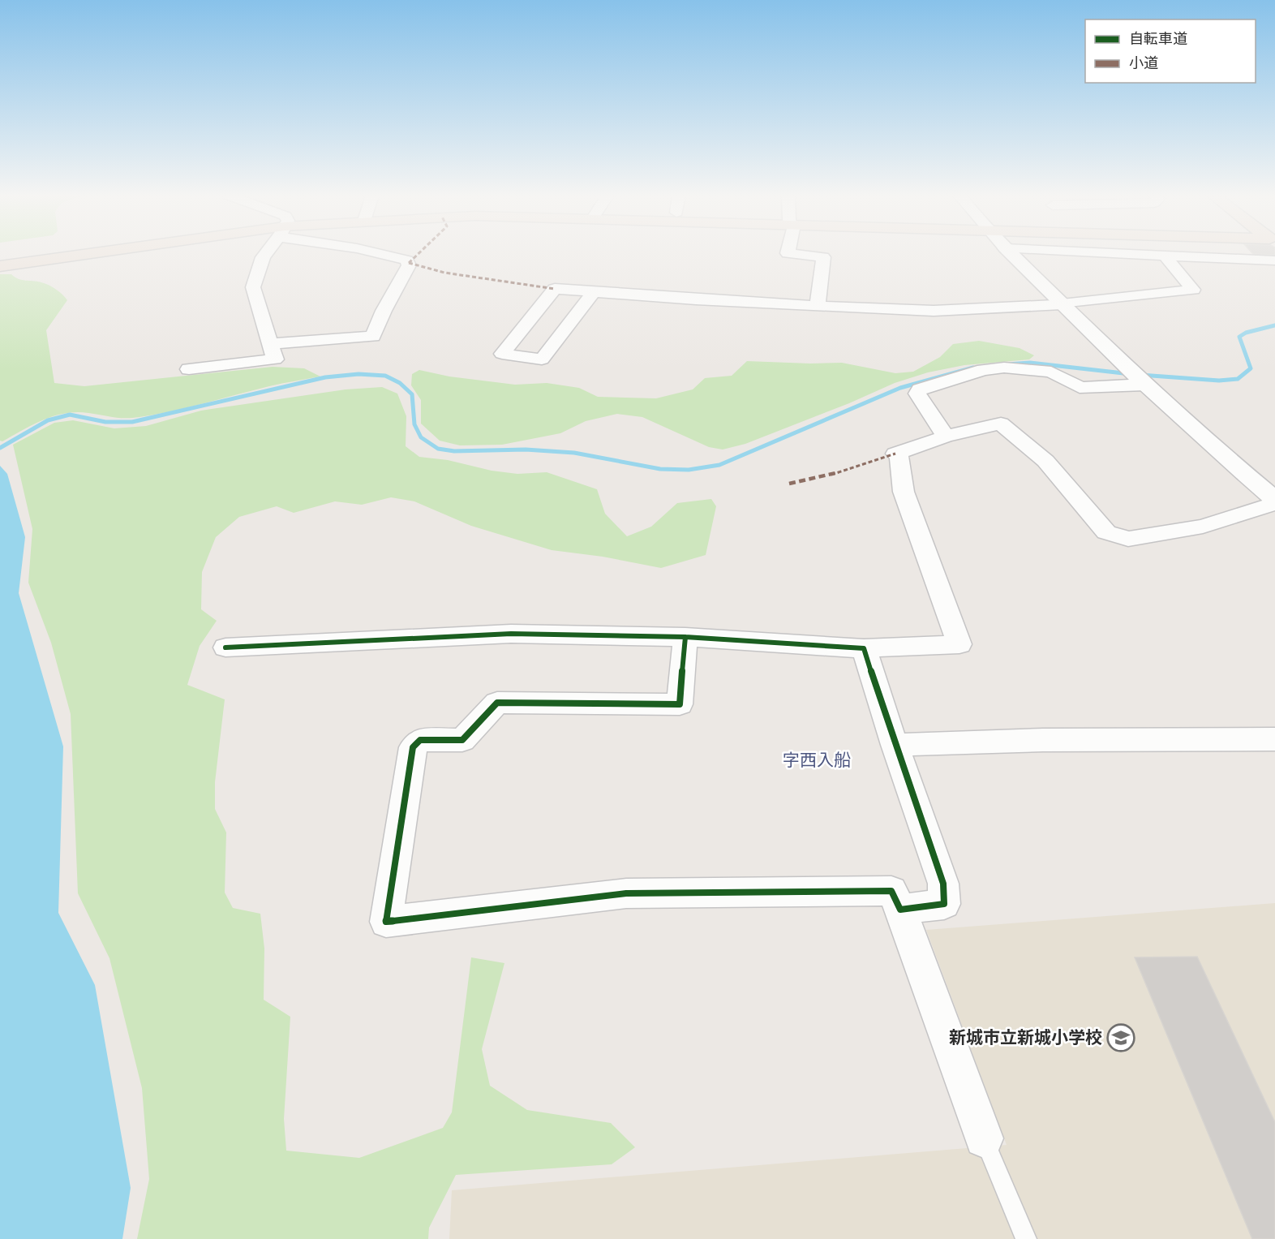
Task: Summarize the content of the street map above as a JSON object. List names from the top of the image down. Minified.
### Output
{"districts":["字西入船"],"places":{"school or university":["新城市立新城小学校"]},"legend":["自転車道","小道"]}
